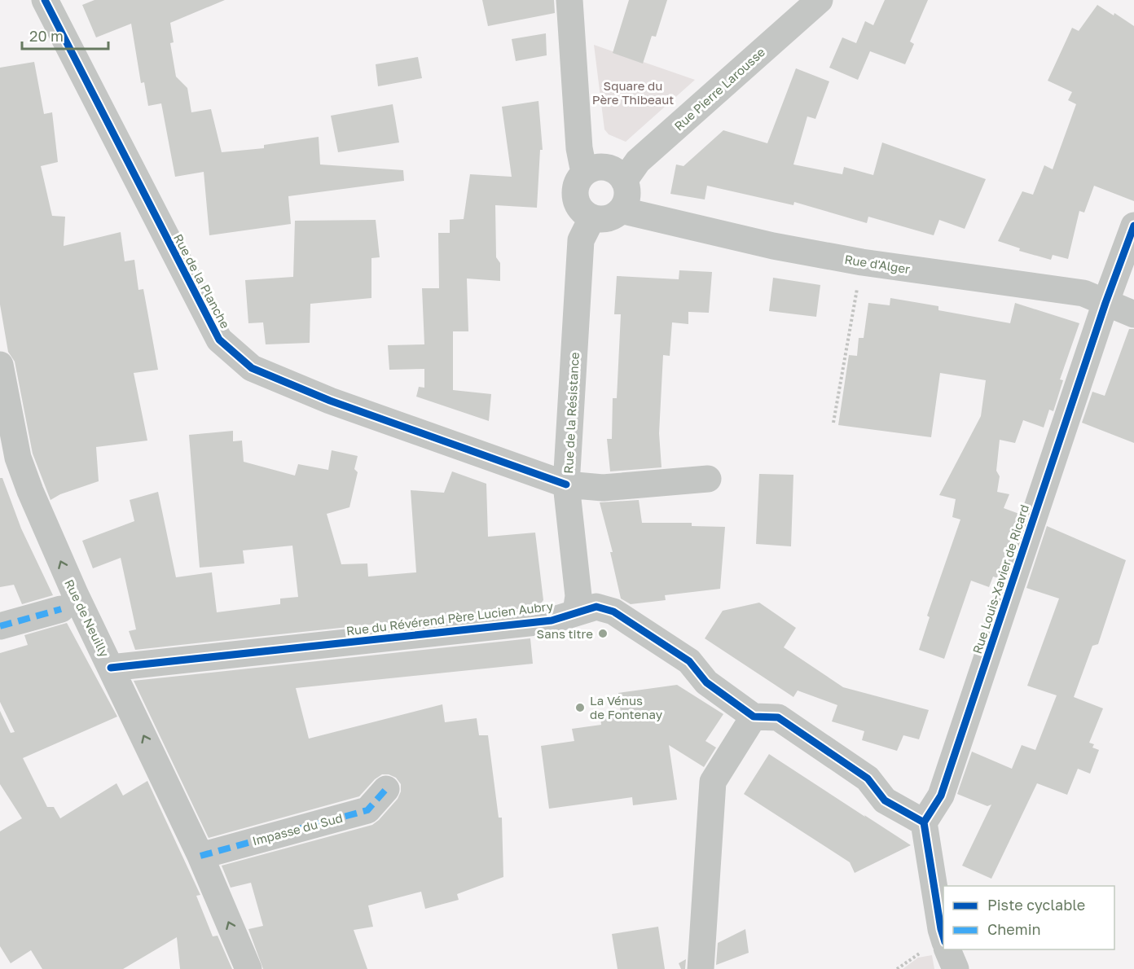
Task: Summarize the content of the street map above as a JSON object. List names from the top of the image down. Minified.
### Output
{"streets":{"street":["Rue Pierre Larousse","Rue d'Alger","Rue de la Planche","Rue de la Résistance","Rue Louis-Xavier de Ricard","Rue de Neuilly","Rue du Révérend Père Lucien Aubry","Impasse du Sud"]},"crossings":[["Rue Pierre Larousse","Rue d'Alger"],["Rue Pierre Larousse","Rue de la Résistance"],["Rue d'Alger","Rue de la Résistance"],["Rue d'Alger","Rue Louis-Xavier de Ricard"],["Rue de la Planche","Rue de la Résistance"],["Rue de la Résistance","Rue du Révérend Père Lucien Aubry"],["Rue de Neuilly","Rue du Révérend Père Lucien Aubry"],["Rue de Neuilly","Impasse du Sud"]],"one_way":["Rue de Neuilly"],"parks":["Square du Père Thibeaut"],"places":["Sans titre","La Vénus de Fontenay"],"legend":["Piste cyclable","Chemin"],"scale_bar":"20 m"}
